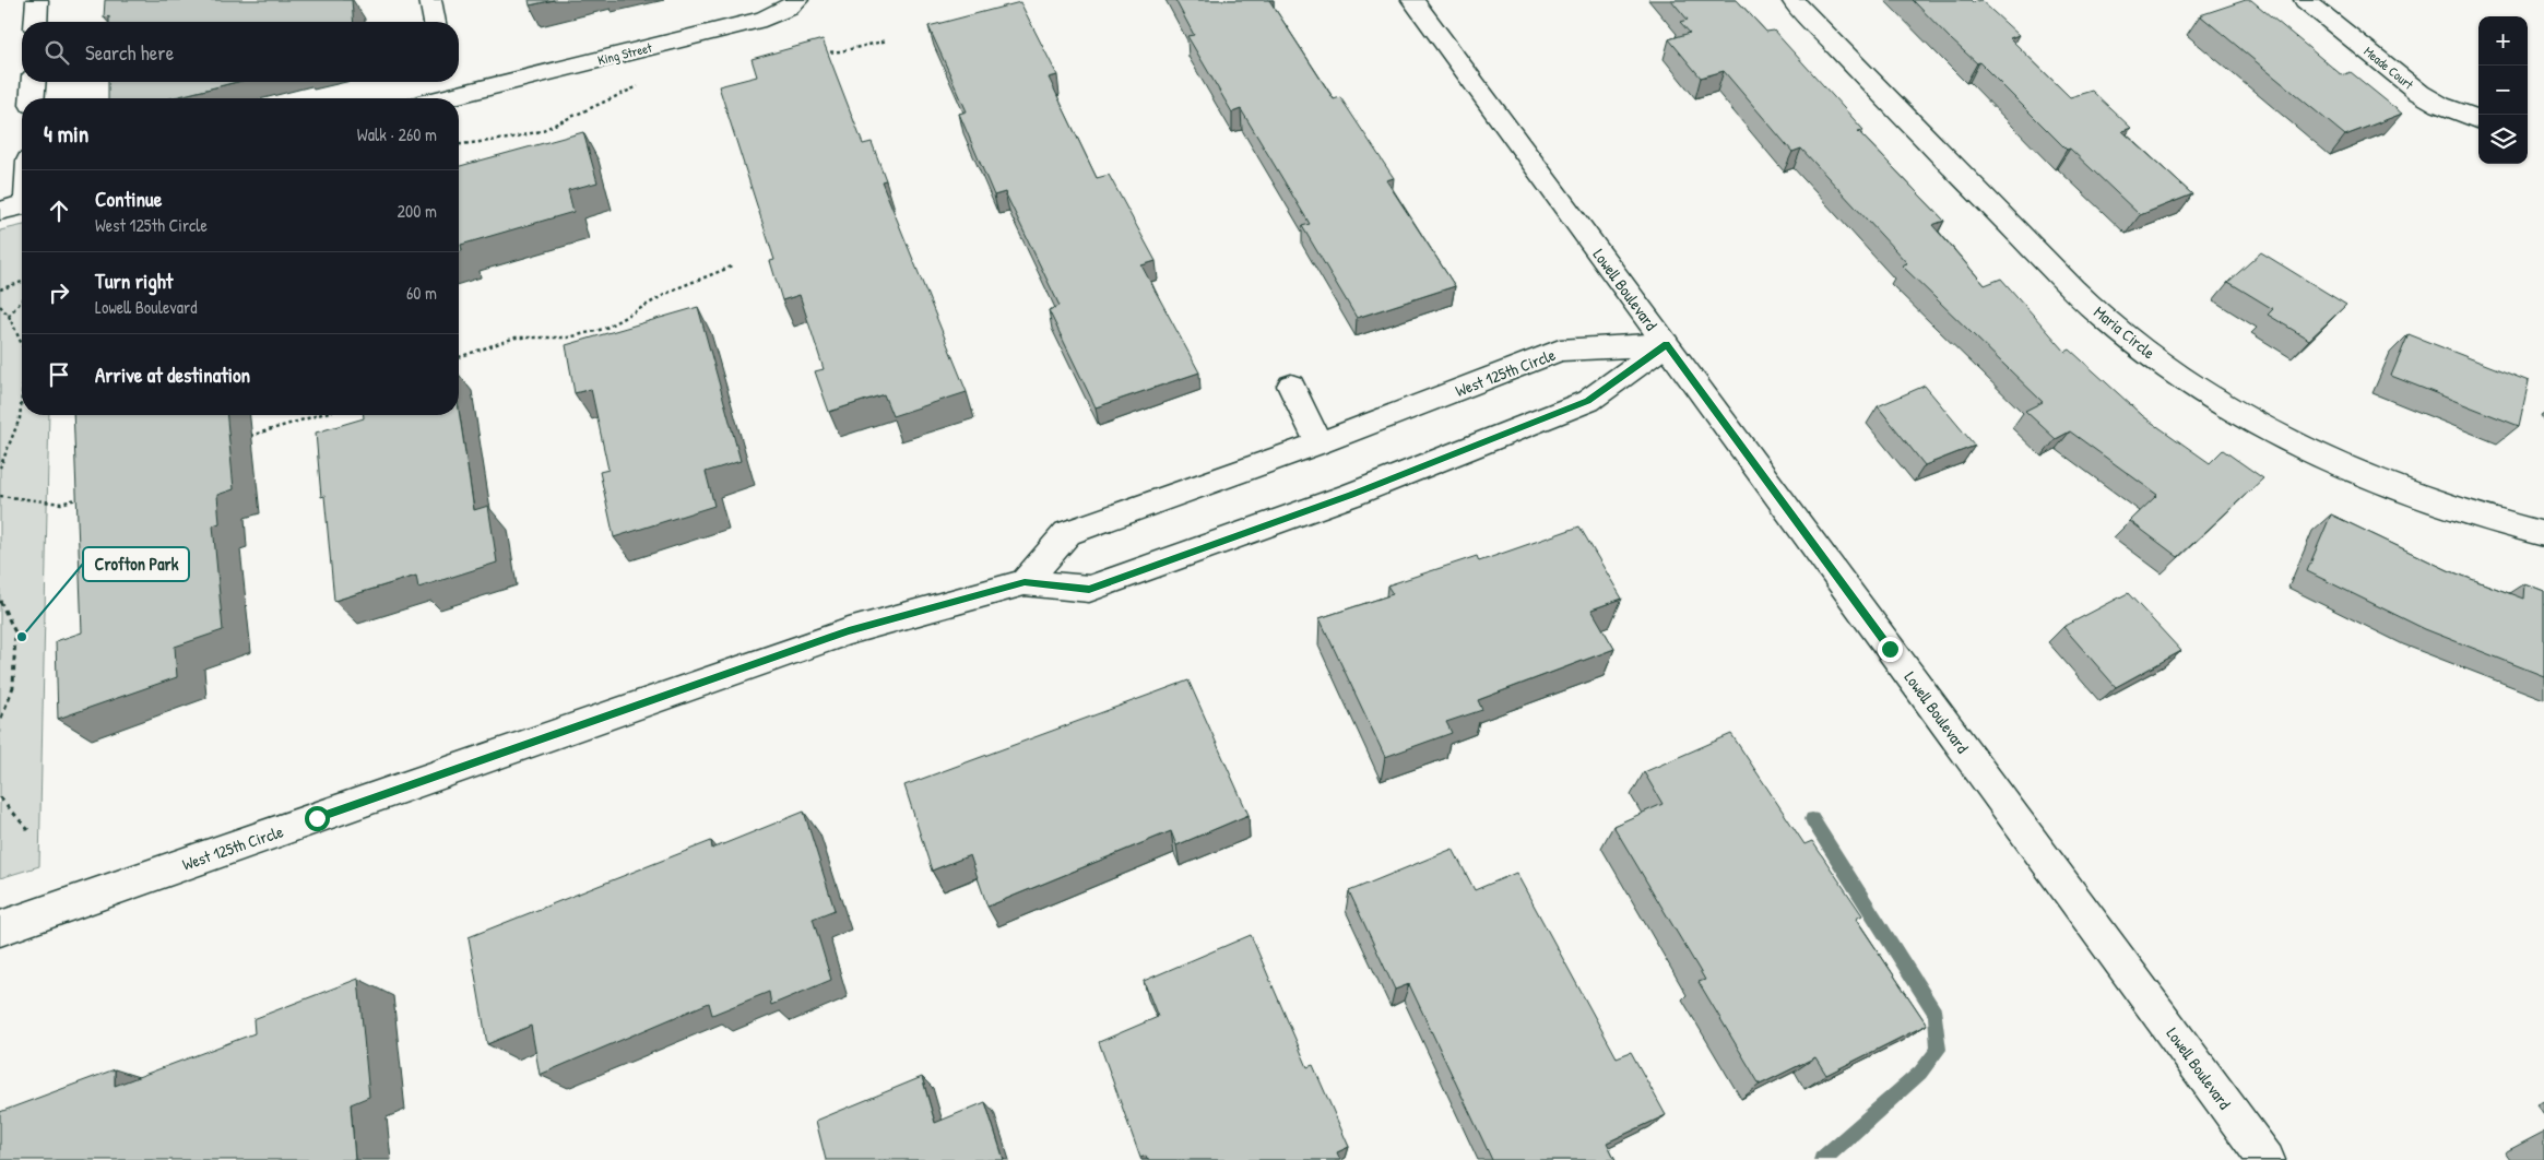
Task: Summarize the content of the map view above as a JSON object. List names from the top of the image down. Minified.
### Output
{"streets":{"street":["King Street","Meade Court","Lowell Boulevard","Maria Circle","West 125th Circle"]},"crossings":[["Lowell Boulevard","West 125th Circle"]],"places":["Crofton Park"],"page":{"map_buttons":["+","−"],"search":"Search here","heading":["4 min","Walk · 260 m"],"list":[["Continue","West 125th Circle","200 m"],["Turn right","Lowell Boulevard","60 m"],"Arrive at destination"]}}
